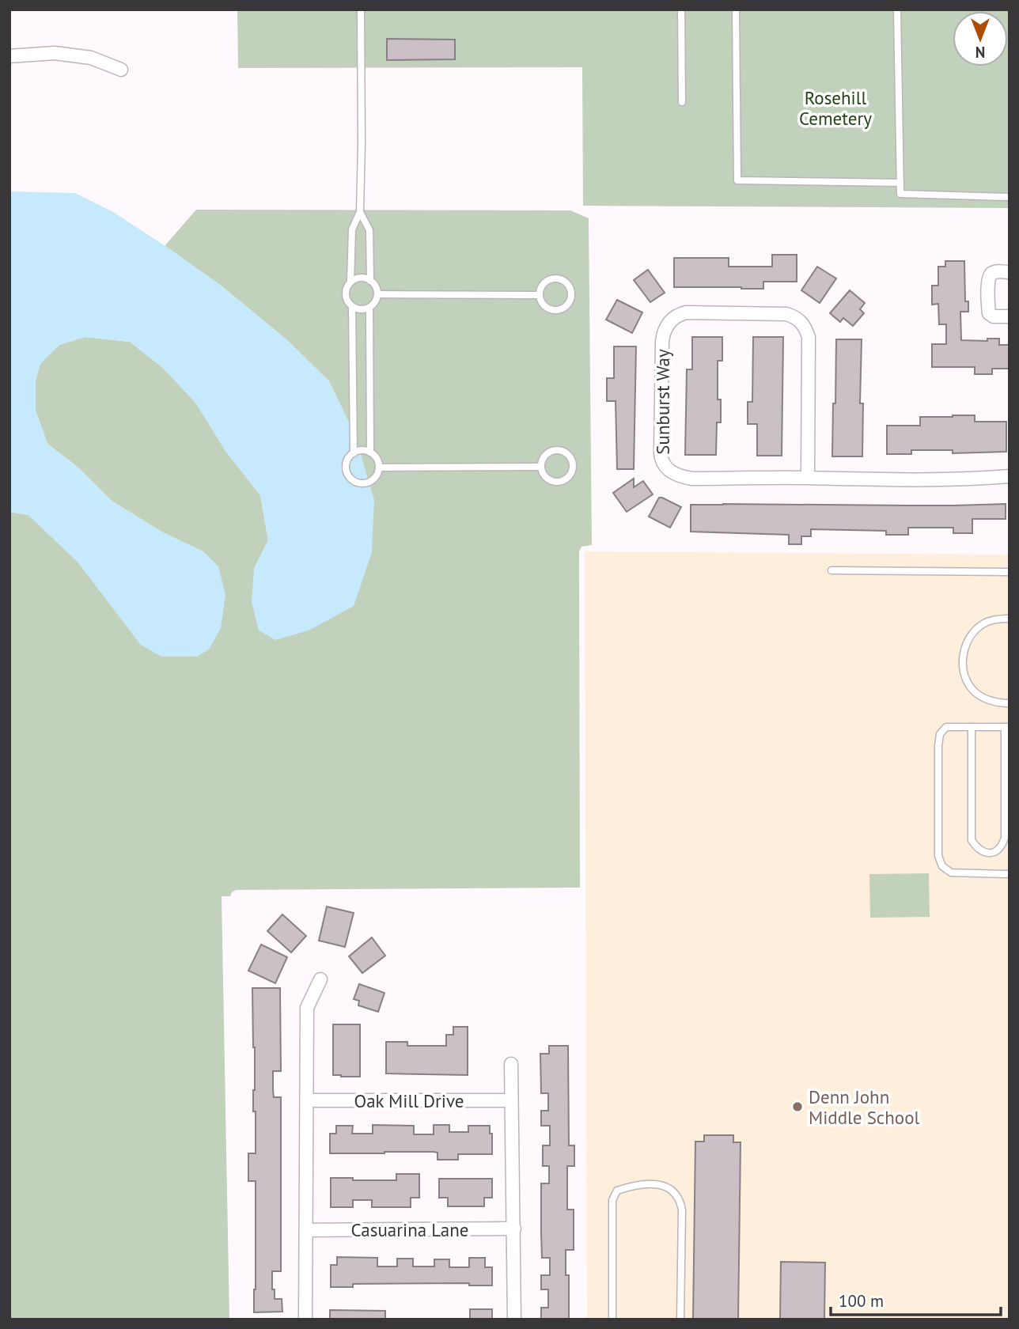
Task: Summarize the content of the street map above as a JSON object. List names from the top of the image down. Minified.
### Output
{"streets":{"street":["Sunburst Way","Oak Mill Drive","Casuarina Lane"]},"parks":["Rosehill Cemetery"],"places":["Denn John Middle School"],"scale_bar":"100 m","north":"bottom"}
